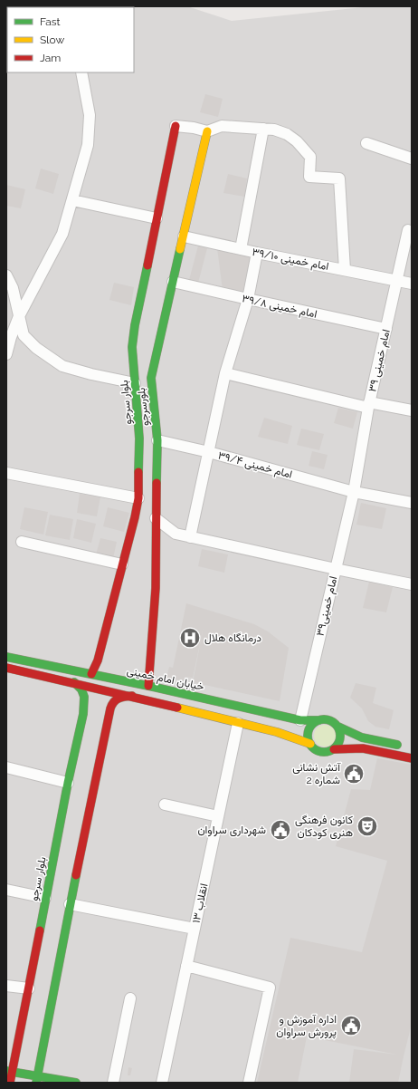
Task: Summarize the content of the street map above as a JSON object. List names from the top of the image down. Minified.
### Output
{"streets":{"street":["امام خمینی ۳۹/۱۰","امام خمینی ۳۹/۸","امام خمینی ۳۹","بلوار سرجو","بلورسرجو","امام خمینی ۳۹/۴","امام خمینی۳۹","خیابان امام خمینی","انقلاب ۱۳"]},"crossings":[["امام خمینی ۳۹/۱۰","امام خمینی ۳۹"],["امام خمینی ۳۹/۱۰","بلورسرجو"],["امام خمینی ۳۹/۸","امام خمینی ۳۹"],["امام خمینی ۳۹/۸","بلورسرجو"],["امام خمینی ۳۹","امام خمینی ۳۹/۴"],["امام خمینی ۳۹","امام خمینی۳۹"],["بلوار سرجو","بلورسرجو"],["بلوار سرجو","امام خمینی ۳۹/۴"],["بلوار سرجو","خیابان امام خمینی"],["بلورسرجو","امام خمینی ۳۹/۴"],["بلورسرجو","خیابان امام خمینی"],["امام خمینی ۳۹/۴","امام خمینی۳۹"],["امام خمینی۳۹","خیابان امام خمینی"]],"places":{"hospital":["درمانگاه هلال"],"public building":["آتش نشانی شماره 2","شهرداری سراوان","اداره آموزش و پرورش سراوان"],"theatre":["کانون فرهنگی هنری کودکان"]},"legend":["Fast","Slow","Jam"]}
